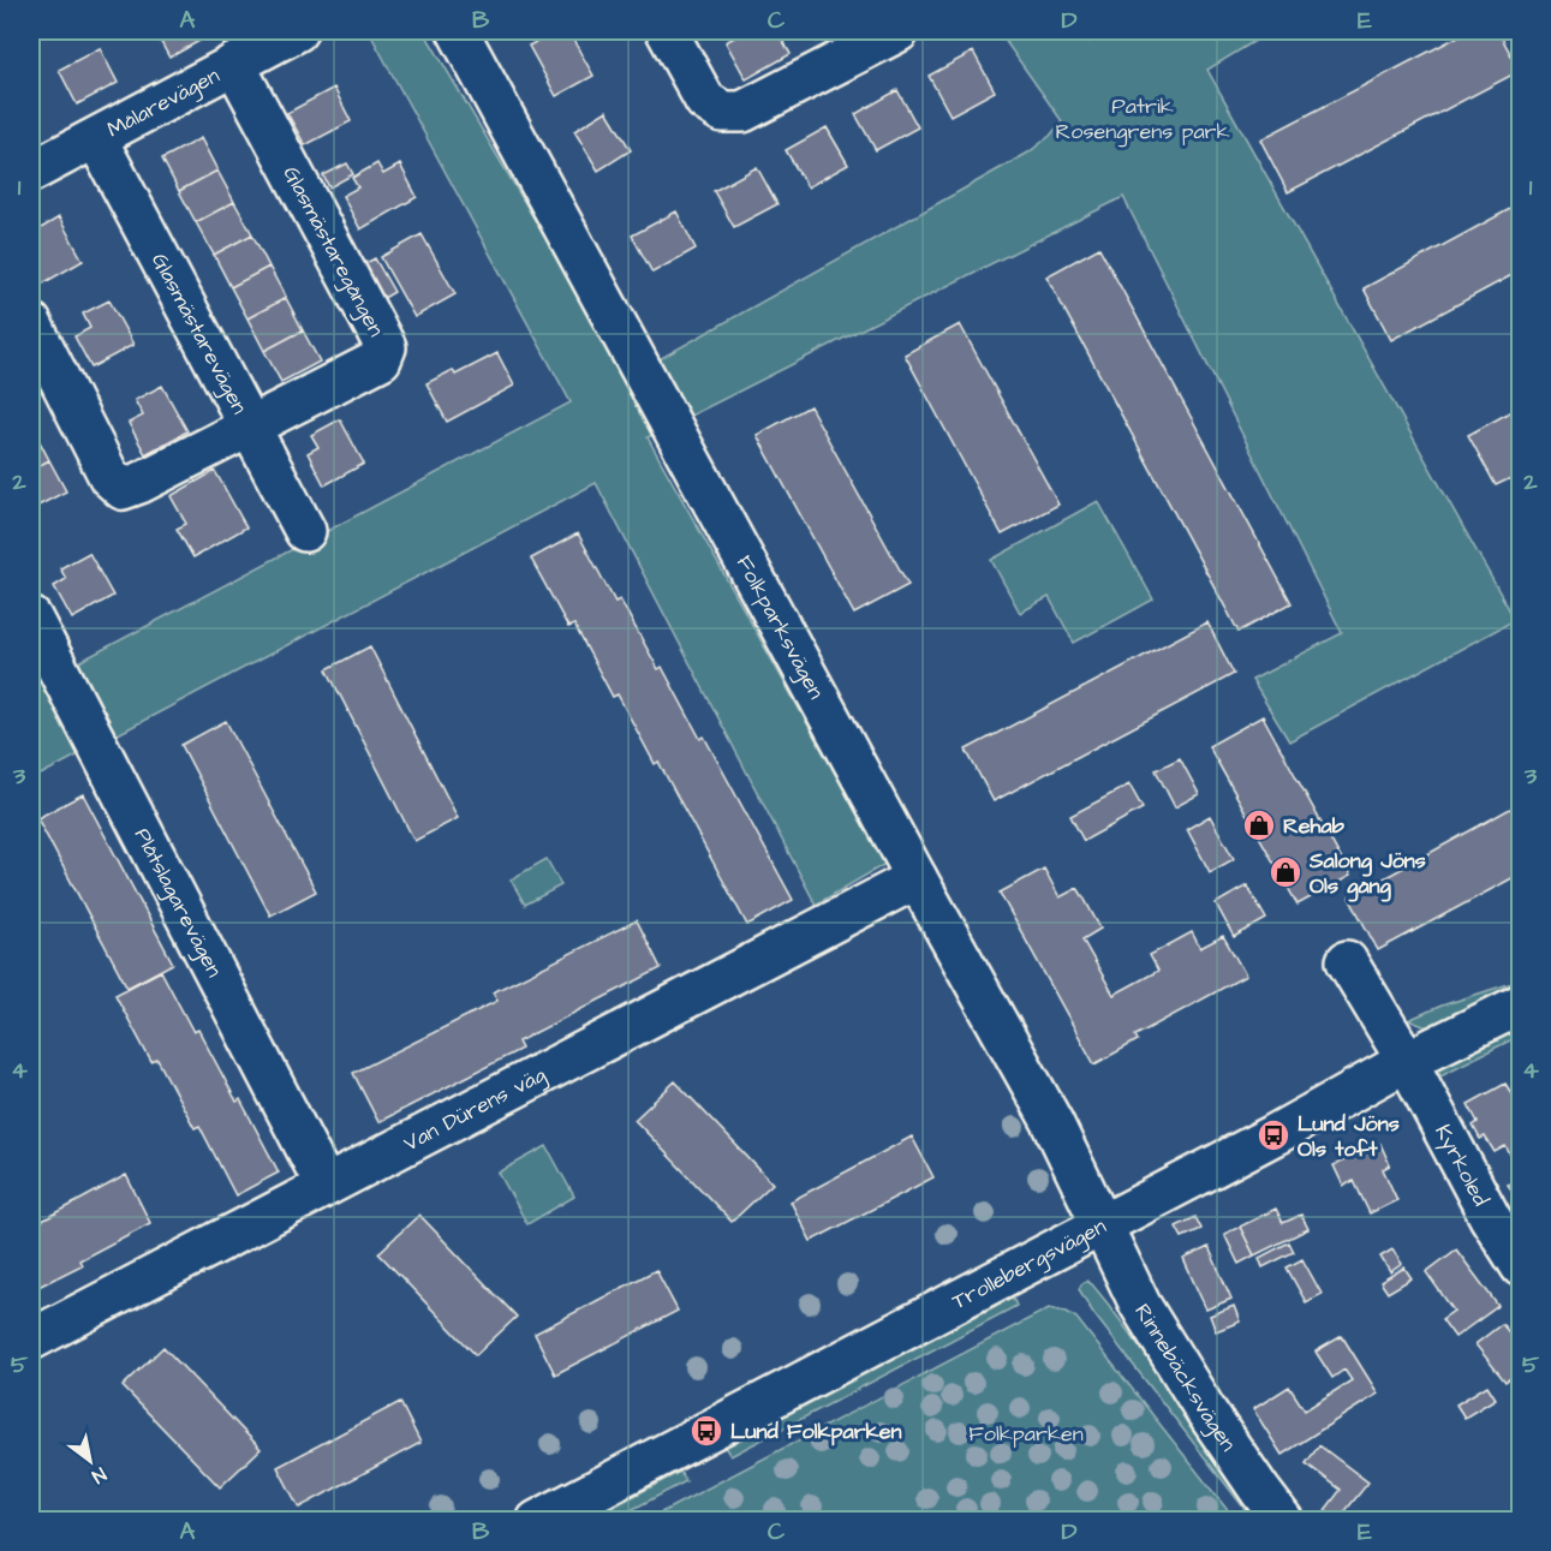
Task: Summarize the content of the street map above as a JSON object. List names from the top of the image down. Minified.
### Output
{"streets":{"street":["Målarevägen","Glasmästaregången","Glasmästarevägen","Folkparksvägen","Plåtslagarevägen","Van Dürens väg","Kyrkoled","Trollebergsvägen","Rinnebäcksvägen"]},"crossings":[["Målarevägen","Glasmästaregången"],["Målarevägen","Glasmästarevägen"],["Glasmästaregången","Glasmästarevägen"],["Folkparksvägen","Van Dürens väg"],["Folkparksvägen","Trollebergsvägen"],["Folkparksvägen","Rinnebäcksvägen"],["Plåtslagarevägen","Van Dürens väg"],["Kyrkoled","Trollebergsvägen"],["Trollebergsvägen","Rinnebäcksvägen"]],"parks":["Patrik Rosengrens park","Folkparken"],"places":{"shop":["Rehab","Salong Jöns Ols gång"],"bus stop":["Lund Jöns Ols toft","Lund Folkparken"]},"north":"bottom right","grid":{"columns":["A","B","C","D","E"],"rows":["1","2","3","4","5"]}}
